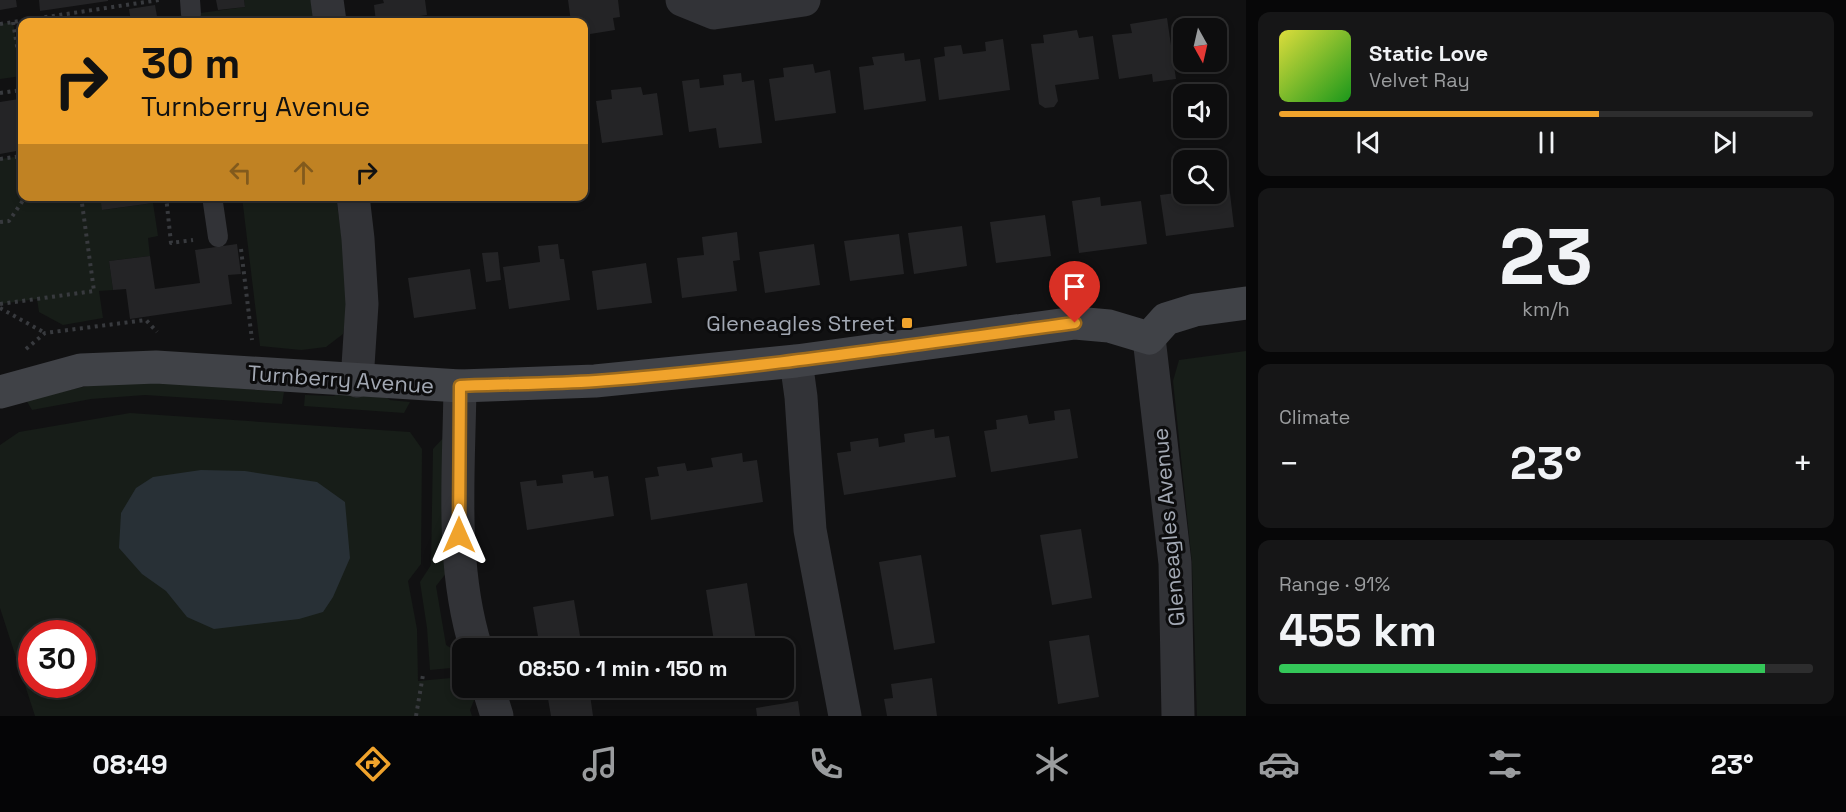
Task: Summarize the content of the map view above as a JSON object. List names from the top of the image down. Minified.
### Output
{"streets":{"street":["Turnberry Avenue","Gleneagles Avenue"]},"crossings":[["Turnberry Avenue","Gleneagles Avenue"]],"places":{"transit":["Gleneagles Street"]},"north":"bottom","page":{"turn":["30 m","Turnberry Avenue"],"song":["Static Love","Velvet Ray"],"tile":[["23","km/h"],"Climate",["Range · 91%","455 km"]],"heat":["−","23°","+"],"limit":"30","trip":"08:50 · 1 min · 150 m","tabs":["08:49","23°"]}}
